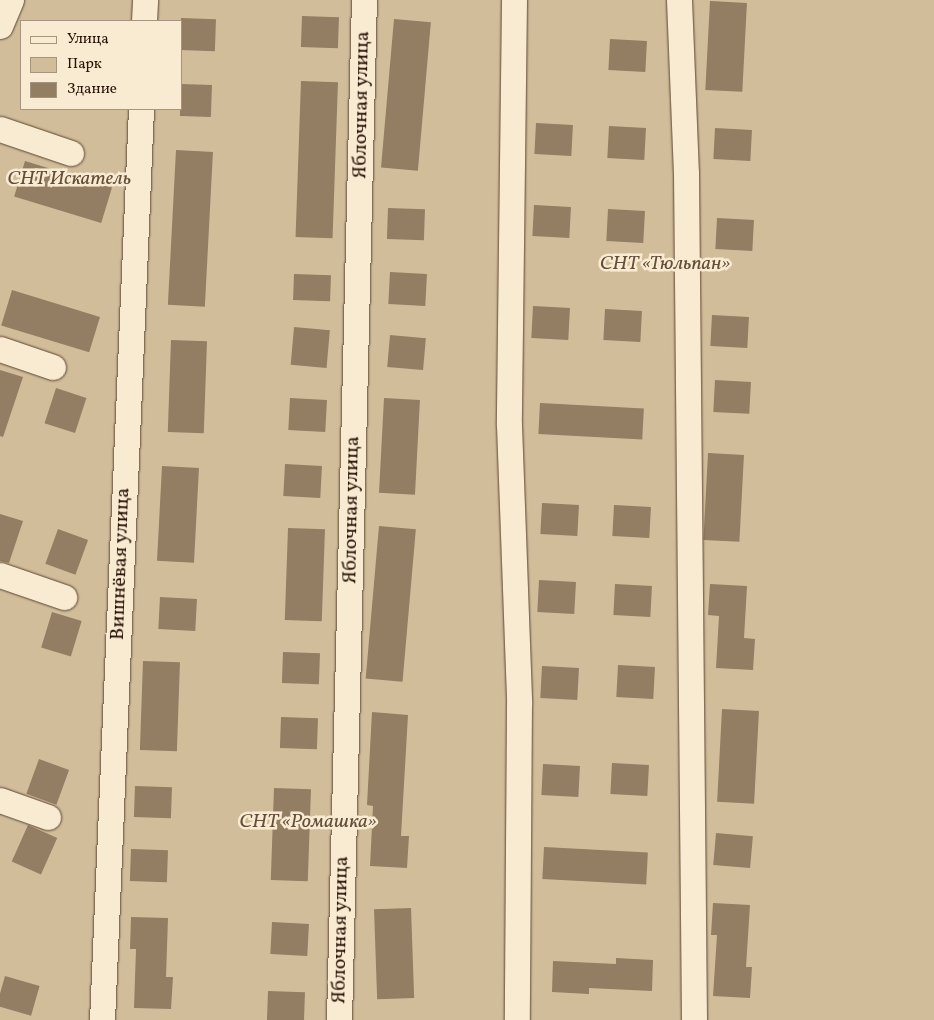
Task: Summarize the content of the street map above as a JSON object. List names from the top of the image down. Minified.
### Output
{"streets":{"street":["Яблочная улица","Вишнёвая улица"]},"parks":["СНТ Искатель","СНТ «Тюльпан»","СНТ «Ромашка»"],"legend":["Улица","Парк","Здание"]}
